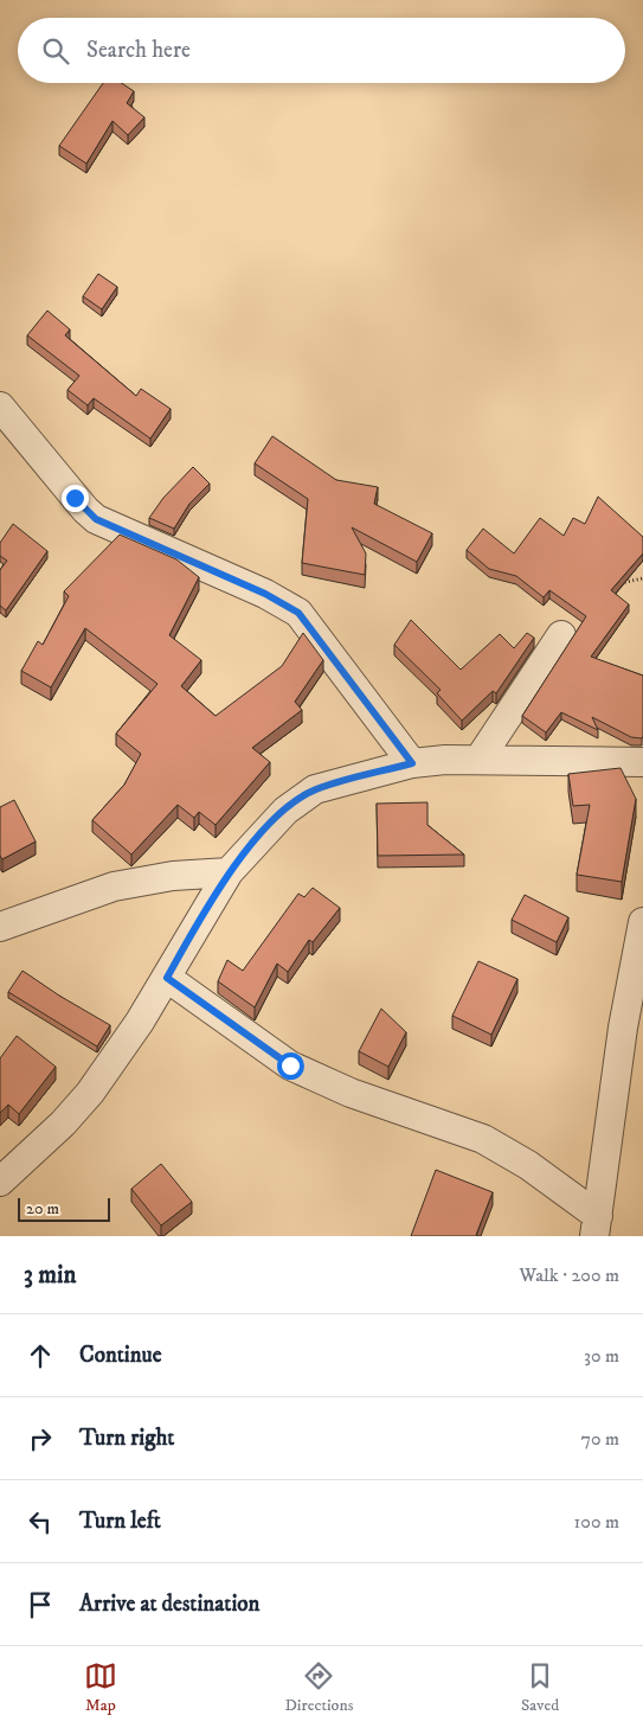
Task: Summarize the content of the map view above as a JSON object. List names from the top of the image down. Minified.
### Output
{"scale_bar":"20 m","page":{"search":"Search here","scale":"20 m","heading":["3 min","Walk · 200 m"],"list":[["Continue","30 m"],["Turn right","70 m"],["Turn left","100 m"],"Arrive at destination"],"nav":["Map","Directions","Saved"]}}
